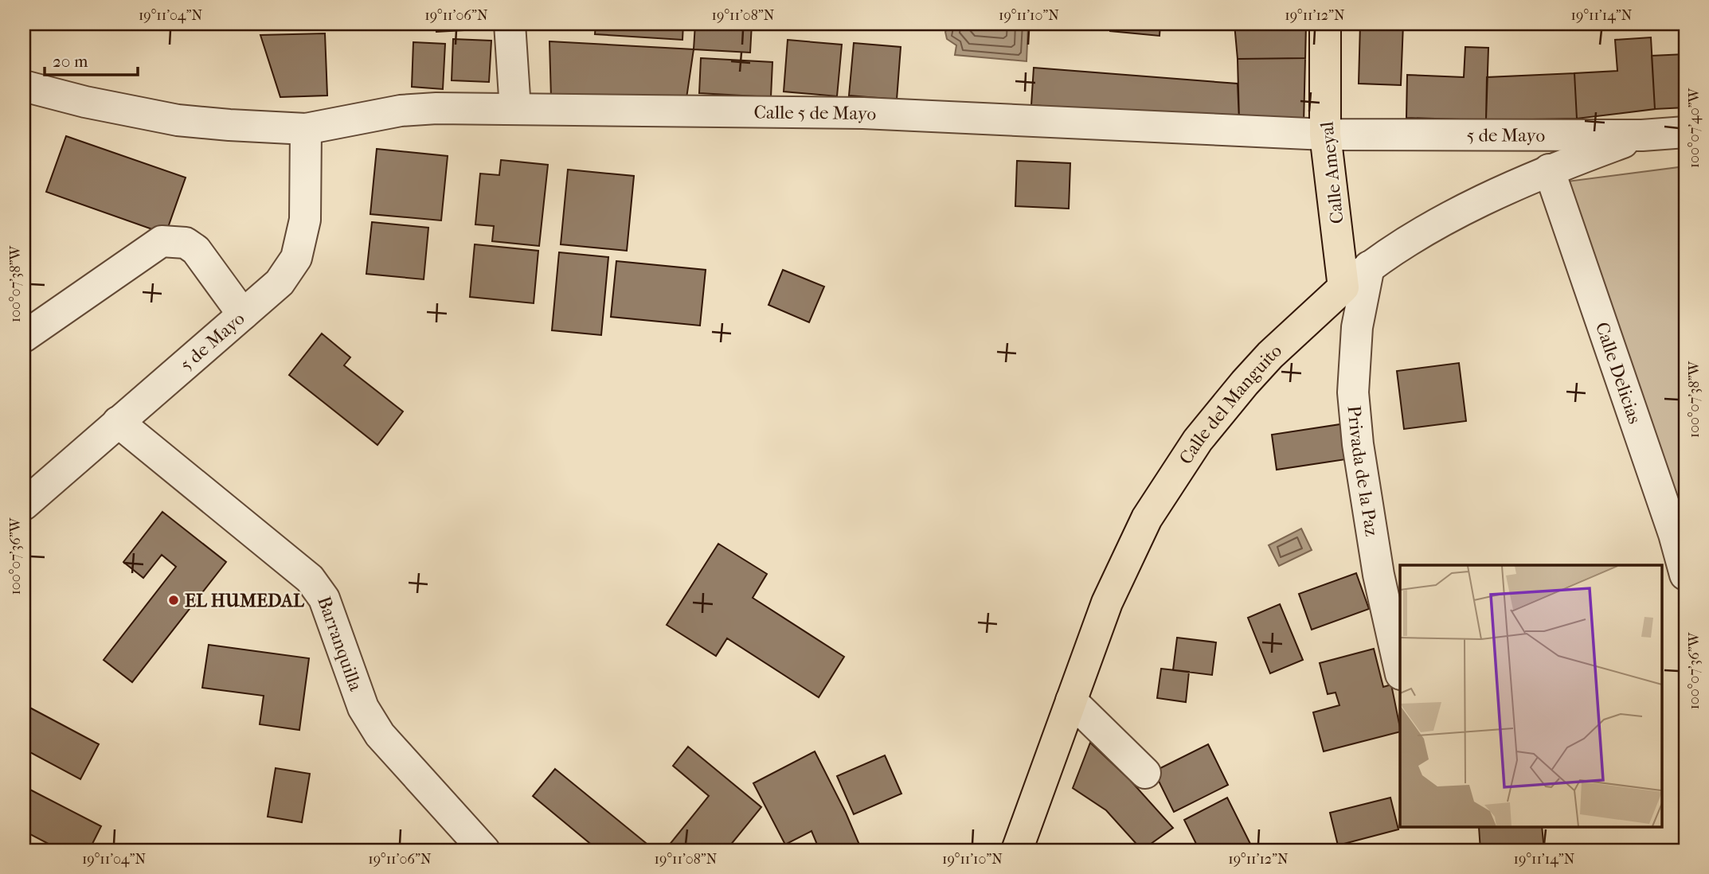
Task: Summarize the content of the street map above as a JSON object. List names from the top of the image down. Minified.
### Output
{"streets":{"main road":["Calle Ameyal","Calle del Manguito"],"street":["Calle 5 de Mayo","5 de Mayo","Calle Delicias","Privada de la Paz","Barranquilla"]},"crossings":[["Calle 5 de Mayo","5 de Mayo"],["Calle 5 de Mayo","Calle Ameyal"],["5 de Mayo","Calle Ameyal"],["5 de Mayo","Calle del Manguito"],["5 de Mayo","Barranquilla"],["Calle Ameyal","Calle del Manguito"],["Calle Delicias","Calle del Manguito"],["Calle del Manguito","Privada de la Paz"]],"places":["EL HUMEDAL"],"scale_bar":"20 m","coordinates":["19°11'04\"N","19°11'06\"N","19°11'08\"N","19°11'10\"N","19°11'12\"N","19°11'14\"N","100°07'40\"W","100°07'38\"W","100°07'36\"W"]}
